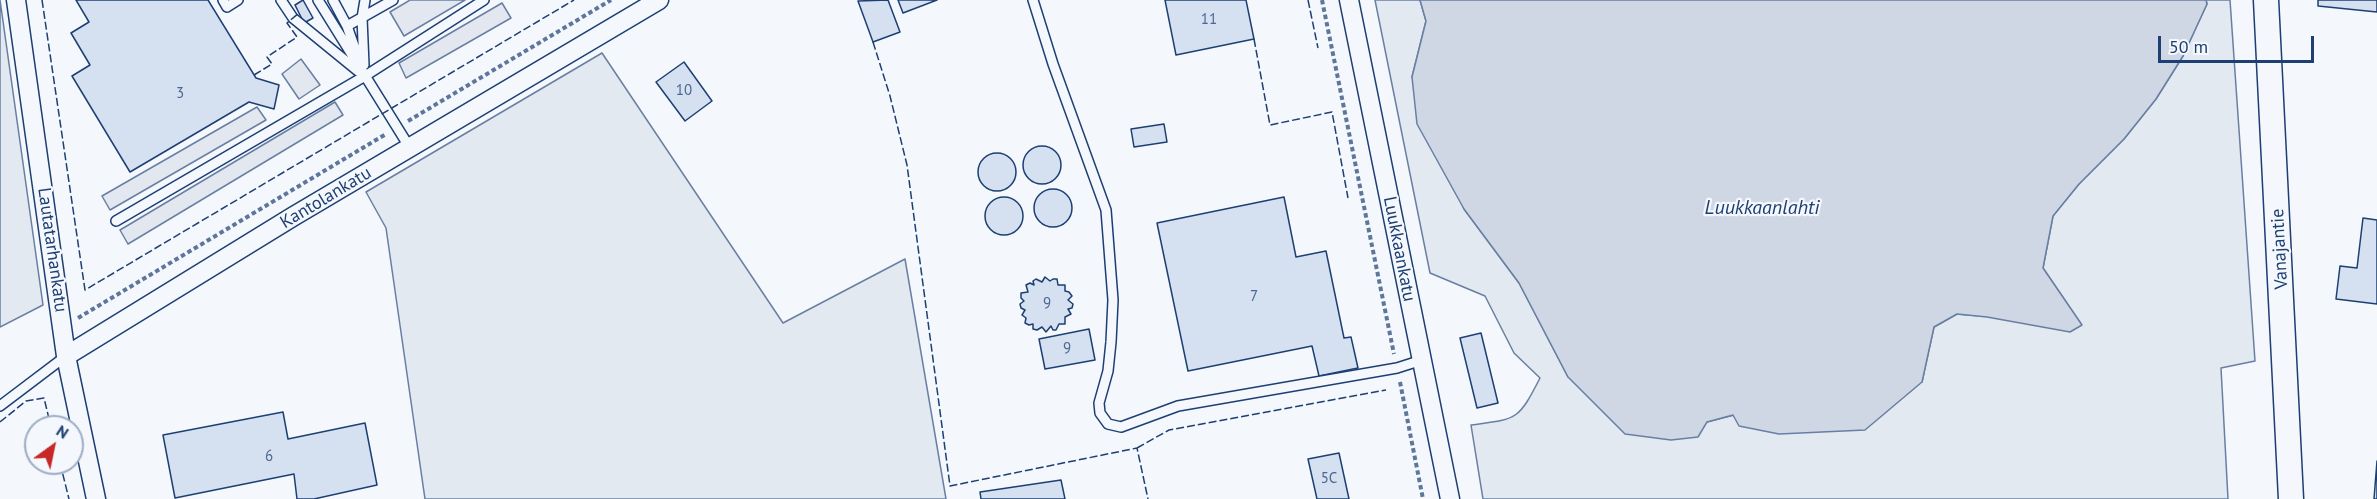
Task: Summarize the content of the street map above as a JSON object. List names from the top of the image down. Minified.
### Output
{"streets":{"street":["Kantolankatu","Luukkaankatu","Vanajantie","Lautatarhankatu"]},"crossings":[["Kantolankatu","Lautatarhankatu"]],"water":["Luukkaanlahti"],"house_numbers":["11","10","3","7","9","9","6","5C"],"scale_bar":"50 m","north":"top right"}
